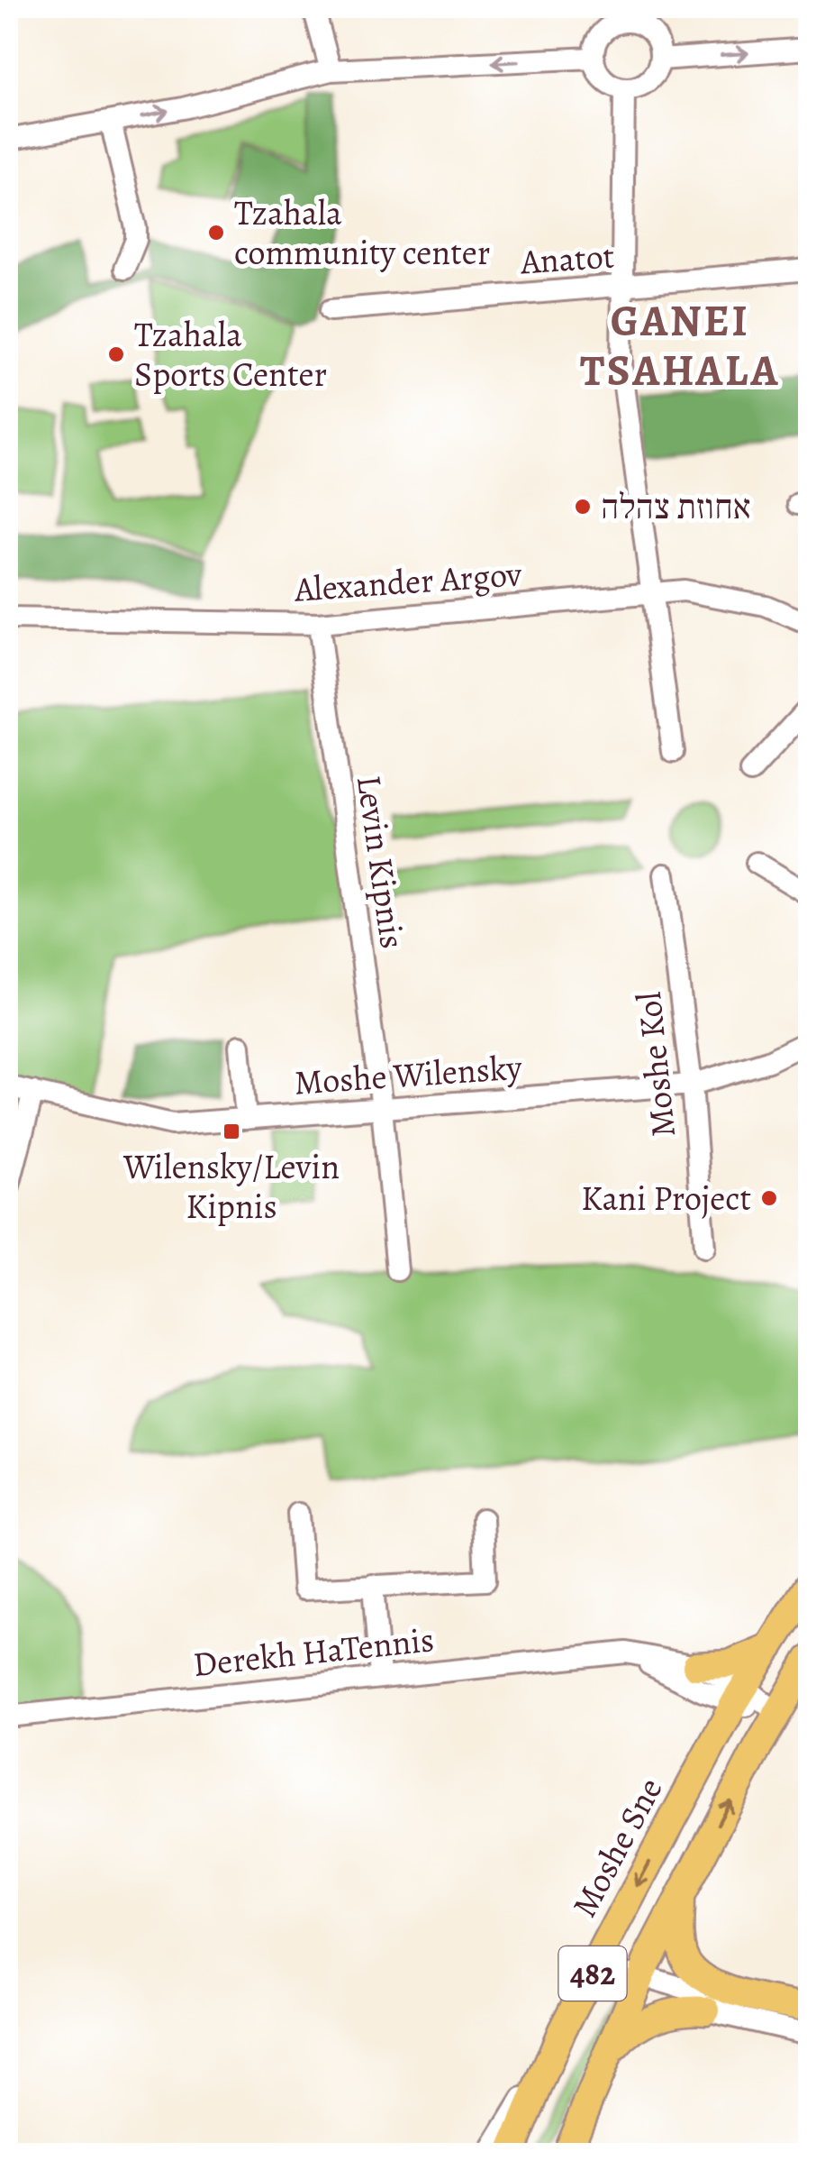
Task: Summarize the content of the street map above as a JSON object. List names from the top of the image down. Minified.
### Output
{"streets":{"main road":["Moshe Sne","482"],"street":["Anatot","Alexander Argov","Levin Kipnis","Moshe Kol","Moshe Wilensky","Derekh HaTennis"]},"crossings":[["Alexander Argov","Levin Kipnis"],["Levin Kipnis","Moshe Wilensky"],["Moshe Kol","Moshe Wilensky"],["Derekh HaTennis","Moshe Sne"],["Derekh HaTennis","482"]],"districts":["GANEI TSAHALA"],"places":{"other":["Tzahala community center","Tzahala Sports Center","אחוזת צהלה","Kani Project"],"transit":["Wilensky/Levin Kipnis"]}}
